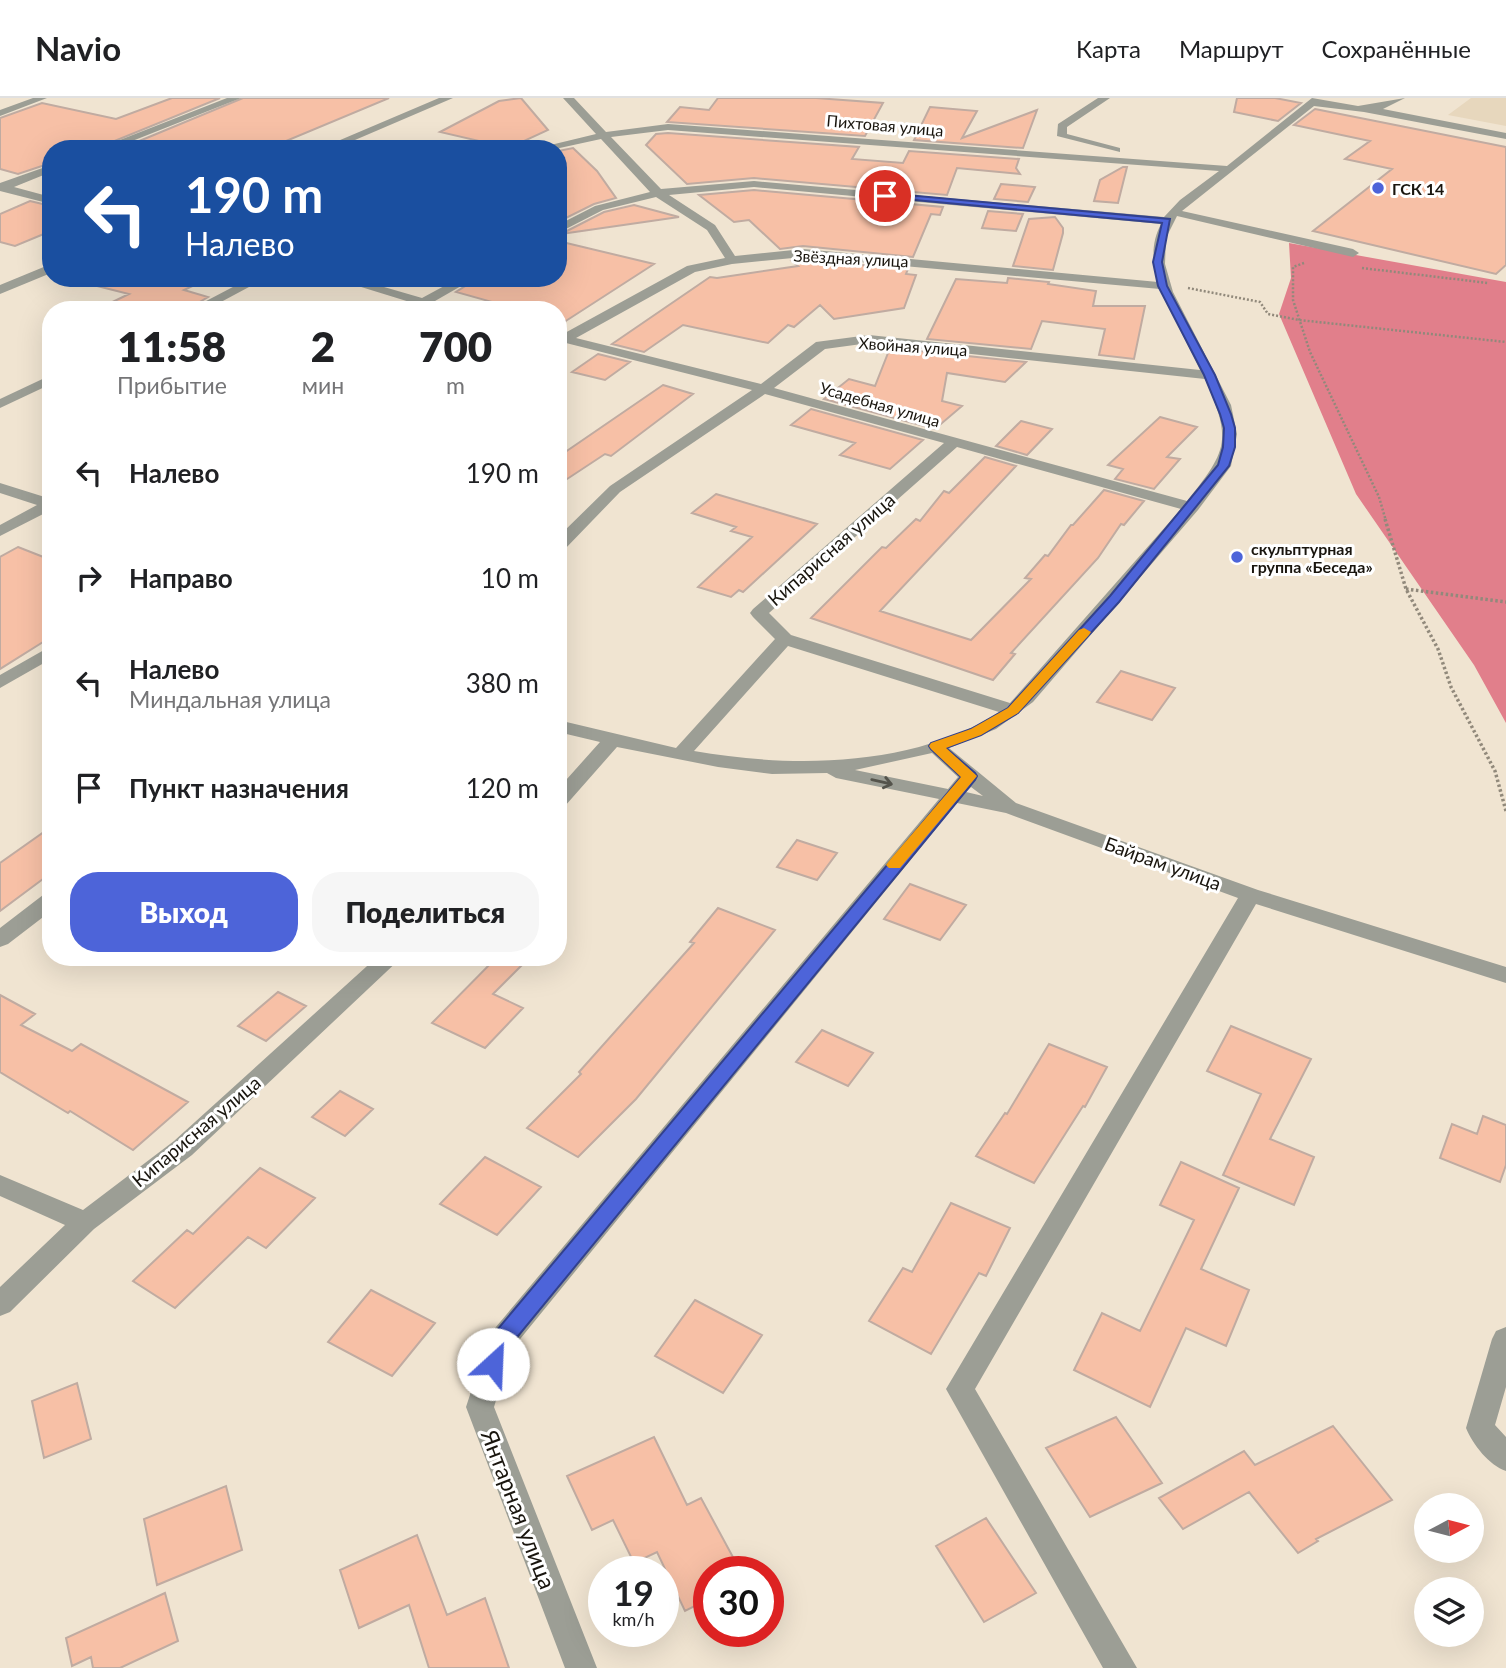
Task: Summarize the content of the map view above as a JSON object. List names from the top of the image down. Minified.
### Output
{"streets":{"street":["Пихтовая улица","Звёздная улица","Хвойная улица","Усадебная улица","Кипарисная улица","Байрам улица","Янтарная улица"]},"crossings":[["Хвойная улица","Усадебная улица"],["Усадебная улица","Кипарисная улица"],["Байрам улица","Янтарная улица"]],"places":["ГСК 14","скульптурная группа «Беседа»"],"north":"right","page":{"header":"Navio","nav":["Карта","Маршрут","Сохранённые"],"turn":["190 m","Налево"],"eta":["11:58","Прибытие","2","мин","700","m"],"list":[{"name":"Налево","value":"190 m"},{"name":"Направо","value":"10 m"},{"name":"Налево","note":"Миндальная улица","value":"380 m"},{"name":"Пункт назначения","value":"120 m"}],"buttons":["Выход","Поделиться"],"speed":"19 km/h","limit":"30"}}
